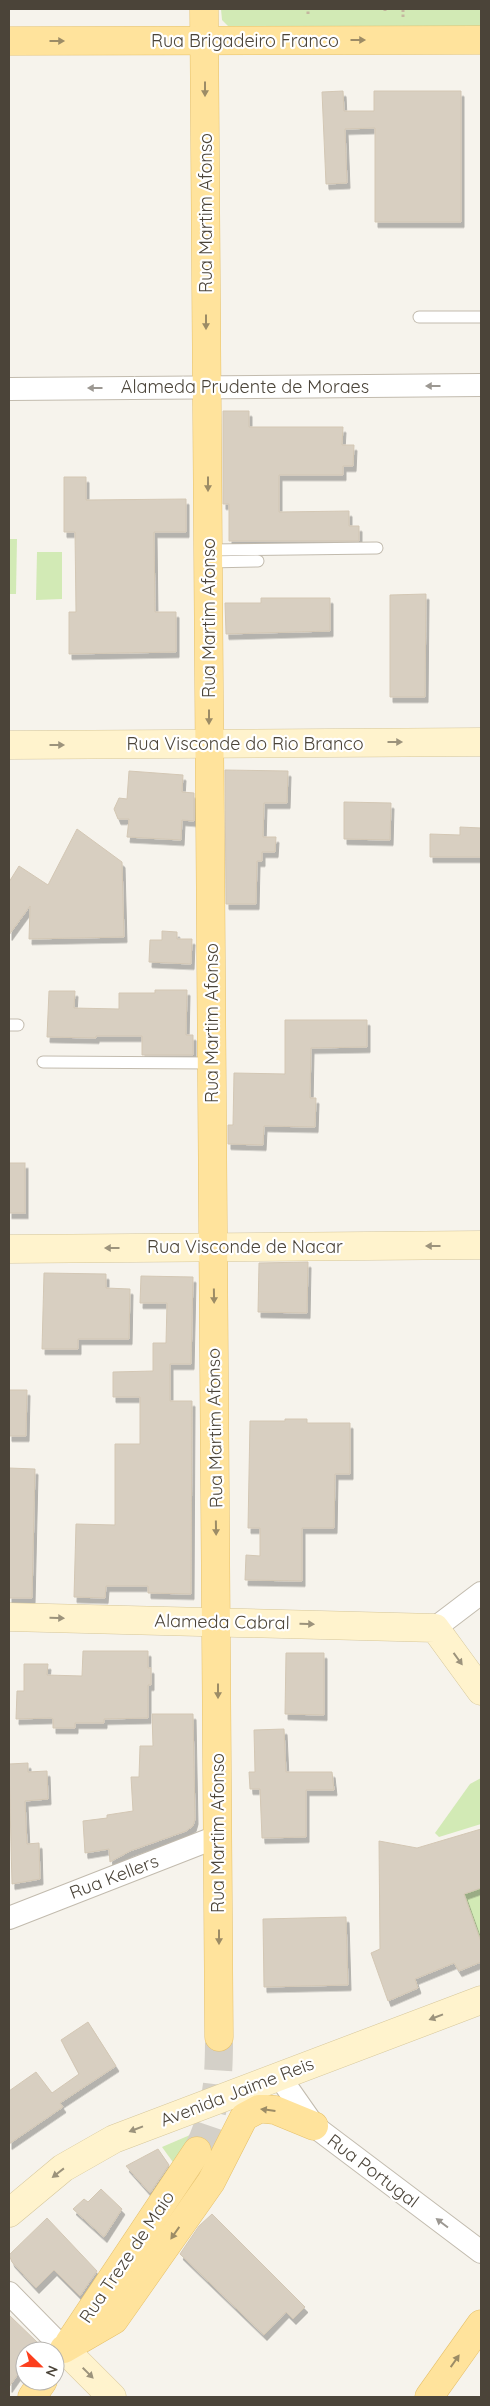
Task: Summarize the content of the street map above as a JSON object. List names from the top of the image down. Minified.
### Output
{"streets":{"main road":["Rua Brigadeiro Franco","Rua Martim Afonso","Rua Treze de Maio"],"street":["Alameda Prudente de Moraes","Rua Visconde do Rio Branco","Rua Visconde de Nacar","Alameda Cabral","Rua Kellers","Avenida Jaime Reis","Rua Portugal"]},"crossings":[["Rua Brigadeiro Franco","Rua Martim Afonso"],["Rua Martim Afonso","Alameda Prudente de Moraes"],["Rua Martim Afonso","Rua Visconde do Rio Branco"],["Rua Martim Afonso","Rua Visconde de Nacar"],["Rua Martim Afonso","Alameda Cabral"],["Rua Martim Afonso","Rua Kellers"],["Avenida Jaime Reis","Rua Portugal"]],"one_way":["Rua Brigadeiro Franco","Rua Martim Afonso","Alameda Prudente de Moraes","Rua Visconde do Rio Branco","Rua Visconde de Nacar","Alameda Cabral","Avenida Jaime Reis","Rua Portugal"],"north":"bottom right"}
